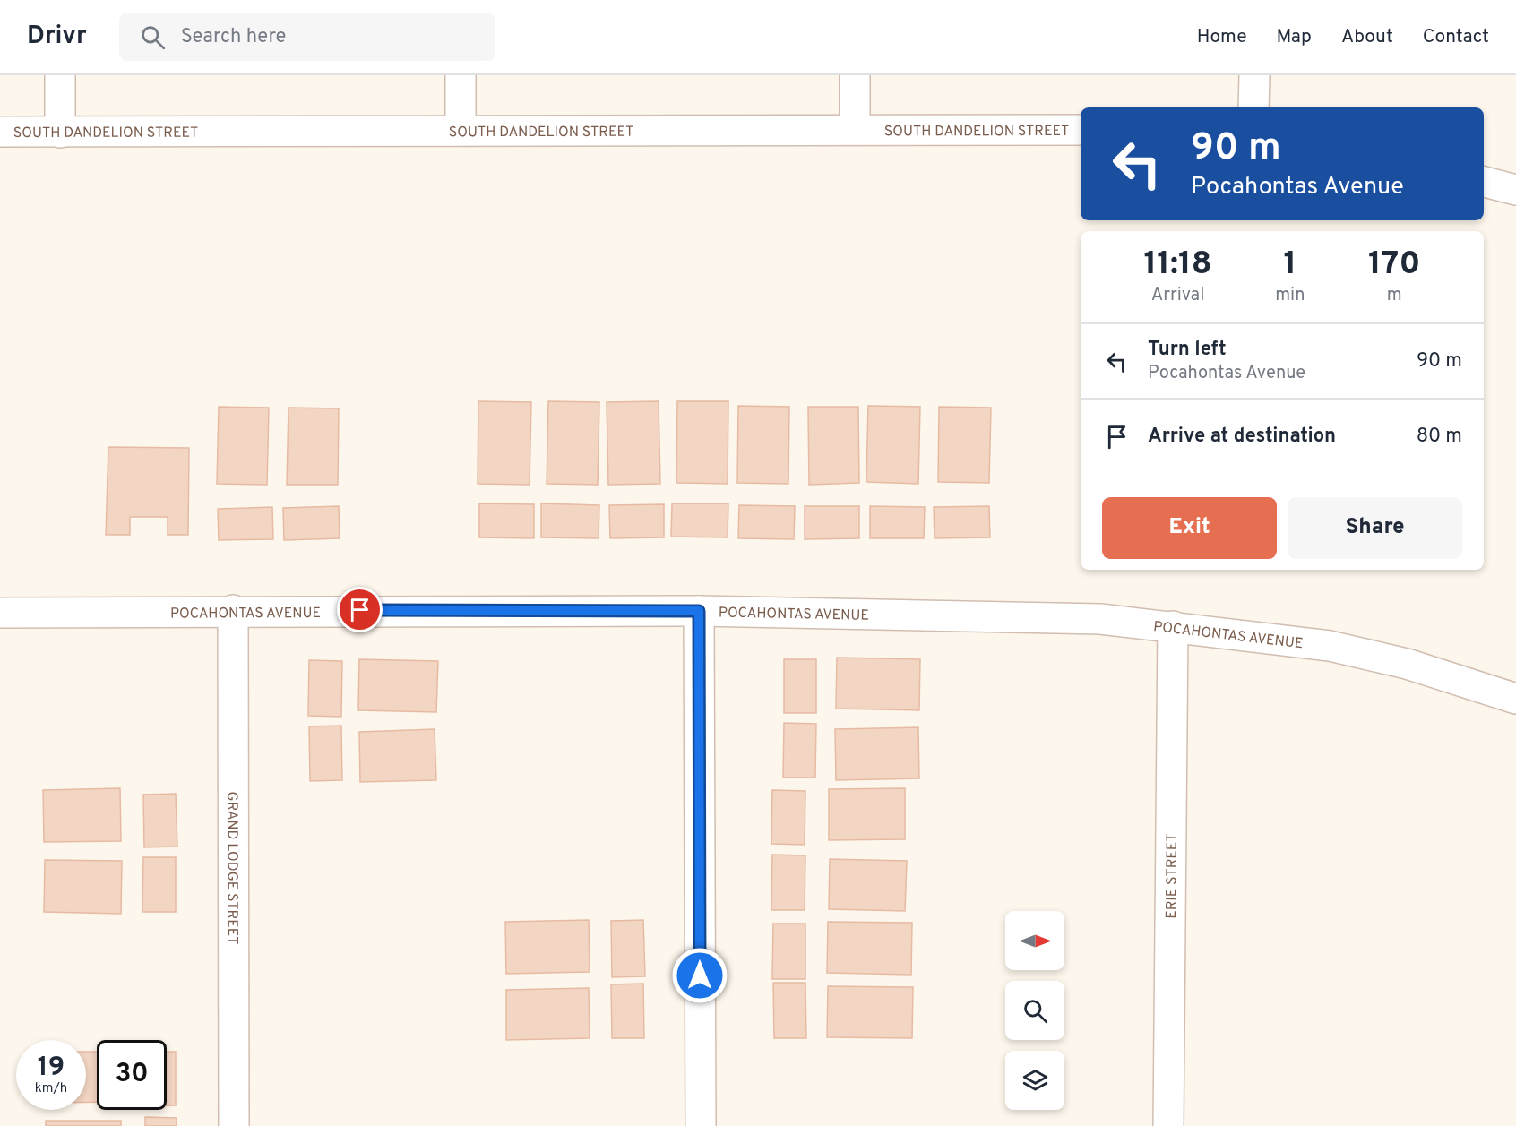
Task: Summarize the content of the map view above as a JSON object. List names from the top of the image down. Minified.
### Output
{"streets":{"street":["SOUTH DANDELION STREET","POCAHONTAS AVENUE","GRAND LODGE STREET","ERIE STREET"]},"crossings":[["POCAHONTAS AVENUE","GRAND LODGE STREET"],["POCAHONTAS AVENUE","ERIE STREET"]],"north":"right","page":{"header":"Drivr","search":"Search here","nav":["Home","Map","About","Contact"],"turn":["90 m","Pocahontas Avenue"],"eta":["11:18","Arrival","1","min","170","m"],"list":[{"name":"Turn left","note":"Pocahontas Avenue","value":"90 m"},{"name":"Arrive at destination","value":"80 m"}],"buttons":["Exit","Share"],"speed":"19 km/h","limit":"30"}}
